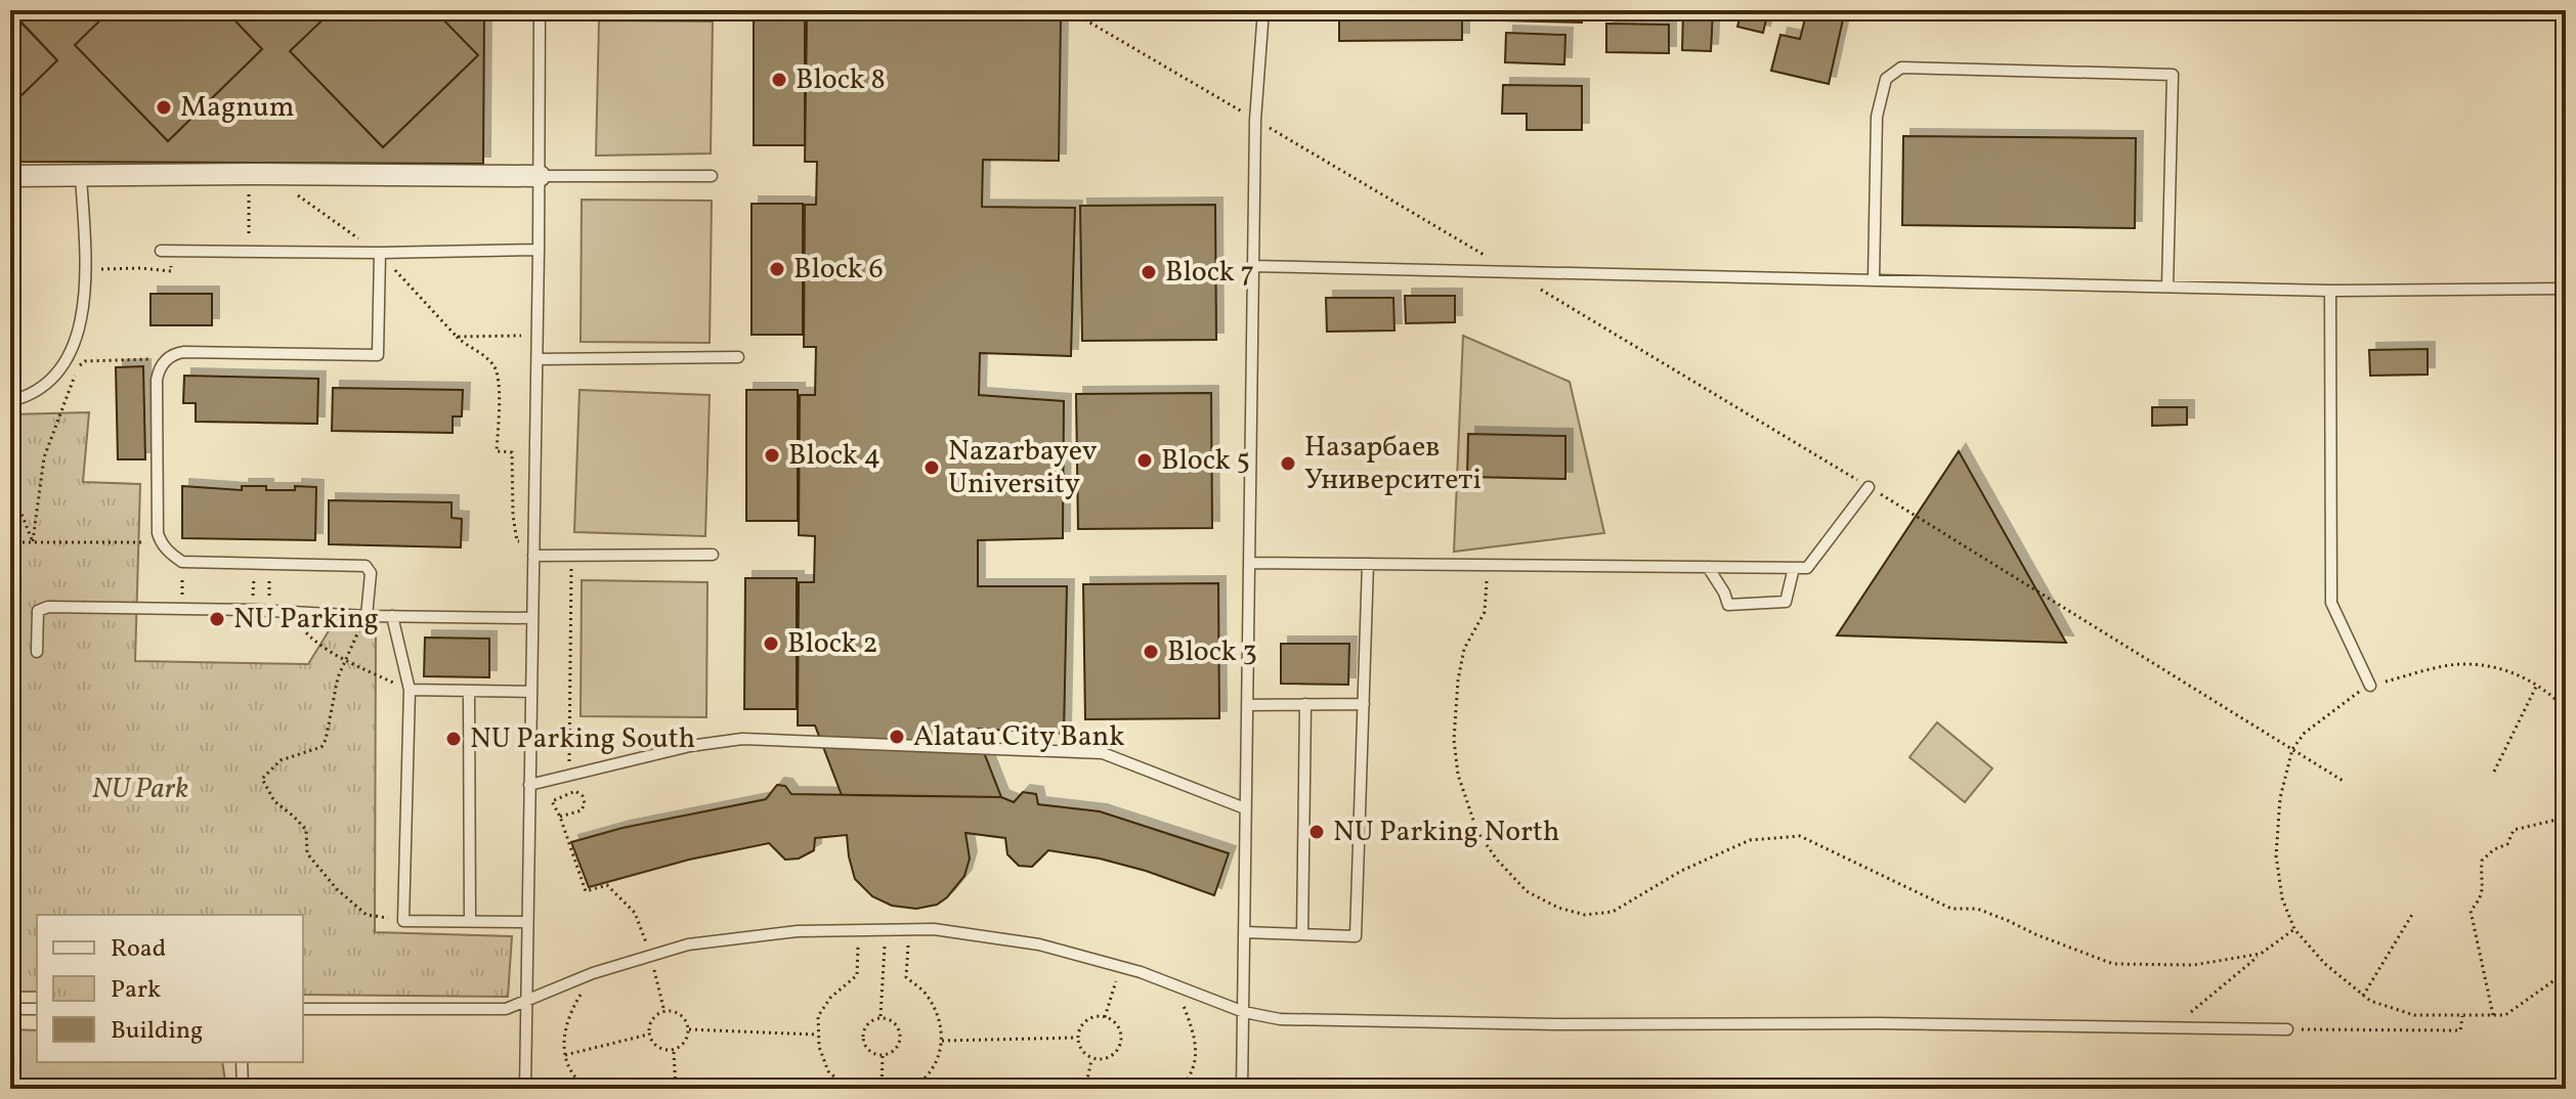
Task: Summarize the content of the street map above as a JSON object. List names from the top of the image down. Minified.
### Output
{"parks":["NU Park"],"places":["Block 8","Magnum","Block 6","Block 7","Block 4","Block 5","Назарбаев Университеті","Nazarbayev University","NU Parking","Block 2","Block 3","Alatau City Bank","NU Parking South","NU Parking North"],"legend":["Road","Park","Building"]}
